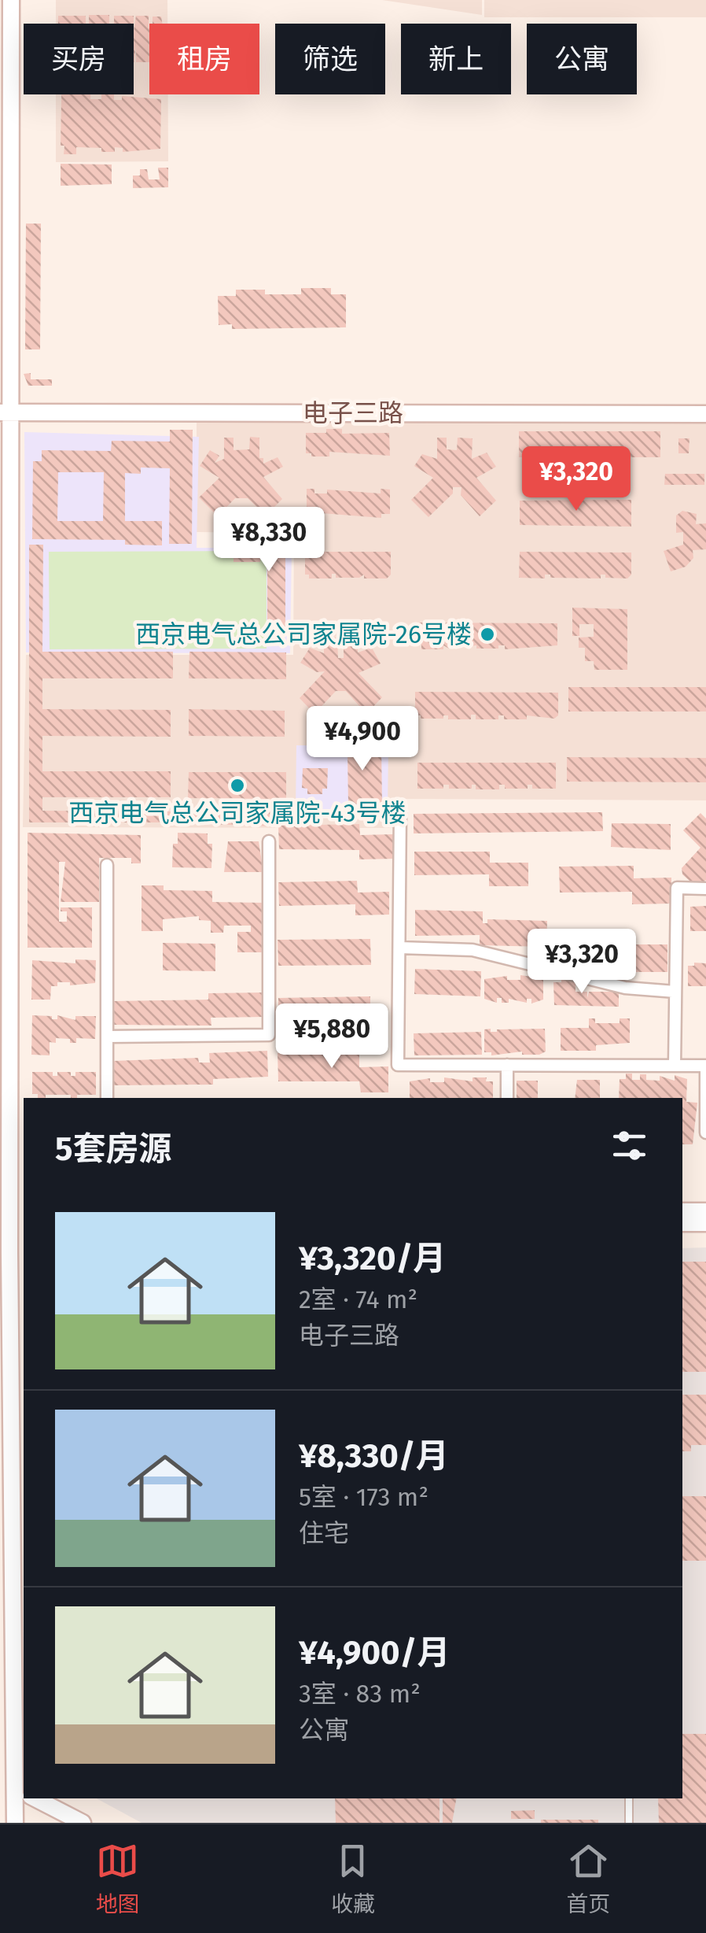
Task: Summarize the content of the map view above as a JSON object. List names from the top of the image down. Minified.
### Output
{"streets":{"main road":["电子三路"]},"places":["西京电气总公司家属院-26号楼","西京电气总公司家属院-43号楼"],"page":{"chip":["买房","租房","筛选","新上","公寓"],"price":["¥3,320","¥8,330","¥4,900","¥3,320","¥5,880"],"heading":"5套房源","list":[{"name":"¥3,320/月","note":"2室 · 74 m² · 电子三路"},{"name":"¥8,330/月","note":"5室 · 173 m² · 住宅"},{"name":"¥4,900/月","note":"3室 · 83 m² · 公寓"}],"tabs":["地图","收藏","首页"]}}
